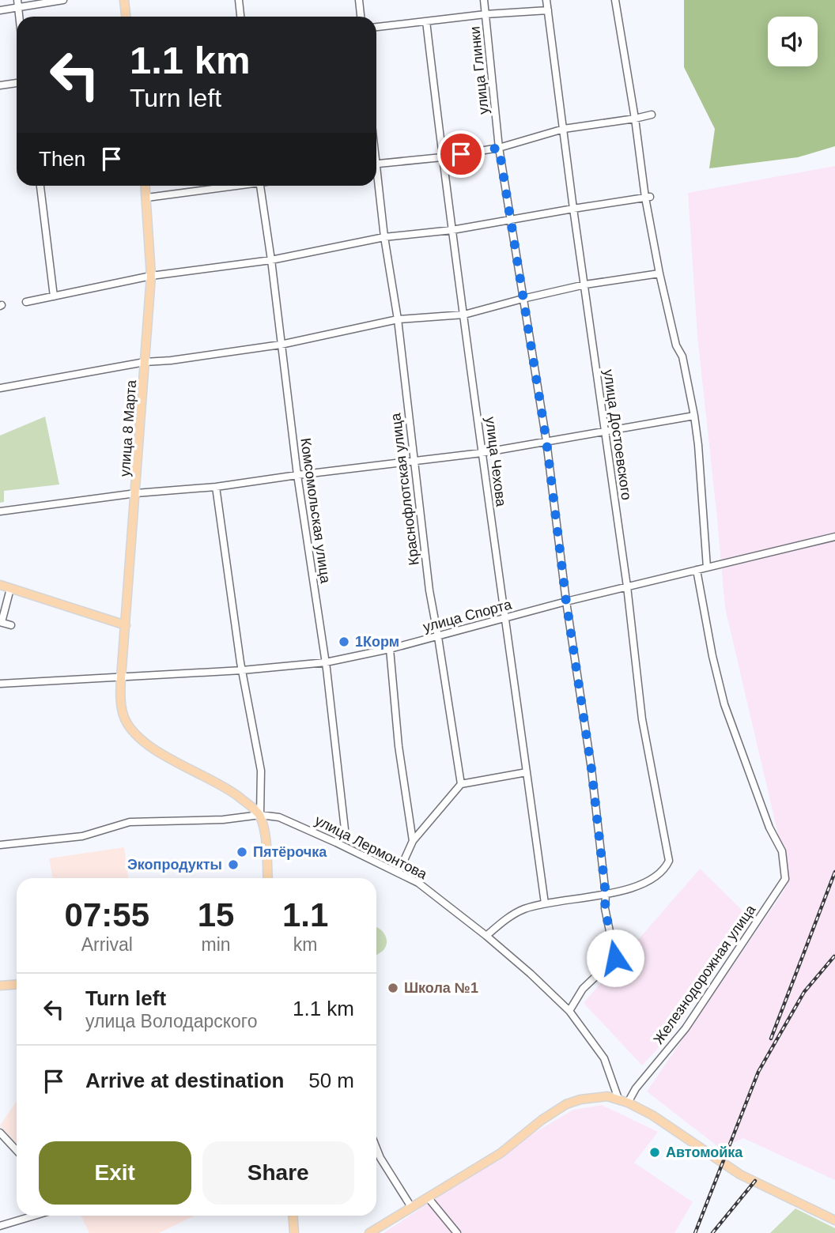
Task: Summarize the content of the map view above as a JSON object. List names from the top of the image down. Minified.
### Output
{"streets":{"main road":["улица 8 Марта","улица Лермонтова"],"street":["улица Глинки","улица Достоевского","улица Чехова","Краснофлотская улица","Комсомольская улица","улица Спорта","Железнодорожная улица"]},"crossings":[["улица Глинки","улица Достоевского"],["улица Глинки","улица Спорта"],["улица Глинки","улица Лермонтова"],["улица 8 Марта","улица Спорта"],["улица 8 Марта","улица Лермонтова"],["улица Достоевского","улица Спорта"],["улица Чехова","улица Спорта"],["Краснофлотская улица","улица Спорта"],["Комсомольская улица","улица Спорта"],["Комсомольская улица","улица Лермонтова"],["улица Спорта","улица Лермонтова"],["улица Спорта","Железнодорожная улица"]],"places":["1Корм","Пятёрочка","Экопродукты","Школа №1","Автомойка"],"page":{"turn":["1.1 km","Turn left"],"then":"Then","eta":["07:55","Arrival","15","min","1.1","km"],"list":[{"name":"Turn left","note":"улица Володарского","value":"1.1 km"},{"name":"Arrive at destination","value":"50 m"}],"buttons":["Exit","Share"]}}
